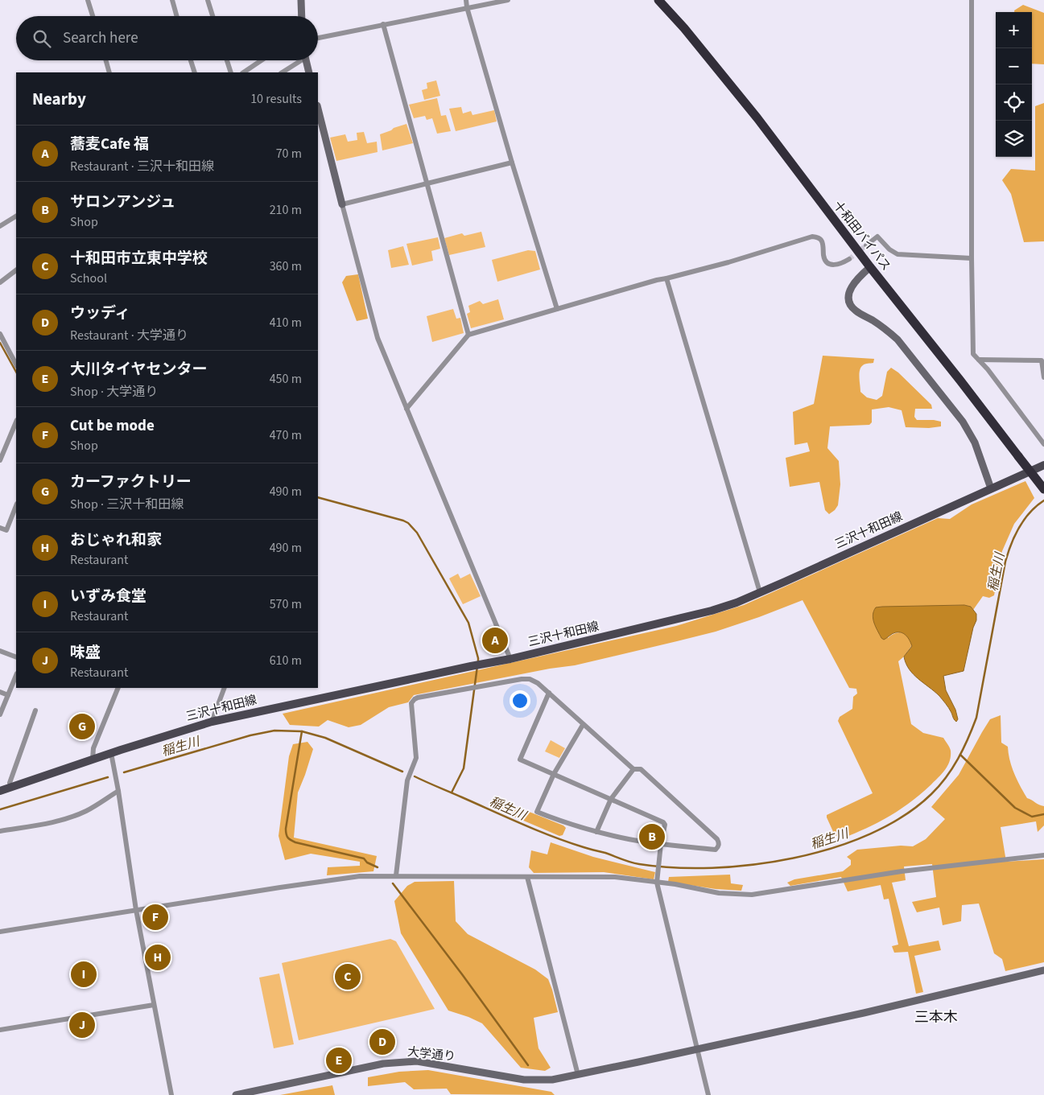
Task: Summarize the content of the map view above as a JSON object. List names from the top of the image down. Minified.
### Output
{"streets":{"highway":["十和田バイパス"],"main road":["三沢十和田線"],"street":["大学通り"]},"districts":["三本木"],"water":["稲生川"],"page":{"map_buttons":["+","−"],"search":"Search here","heading":["Nearby","10 results"],"list":[{"mark":"A","name":"蕎麦Cafe 福","note":"Restaurant · 三沢十和田線","value":"70 m"},{"mark":"B","name":"サロンアンジュ","note":"Shop","value":"210 m"},{"mark":"C","name":"十和田市立東中学校","note":"School","value":"360 m"},{"mark":"D","name":"ウッディ","note":"Restaurant · 大学通り","value":"410 m"},{"mark":"E","name":"大川タイヤセンター","note":"Shop · 大学通り","value":"450 m"},{"mark":"F","name":"Cut be mode","note":"Shop","value":"470 m"},{"mark":"G","name":"カーファクトリー","note":"Shop · 三沢十和田線","value":"490 m"},{"mark":"H","name":"おじゃれ和家","note":"Restaurant","value":"490 m"},{"mark":"I","name":"いずみ食堂","note":"Restaurant","value":"570 m"},{"mark":"J","name":"味盛","note":"Restaurant","value":"610 m"}],"pins":["A","G","B","F","H","I","C","J","D","E"]}}
